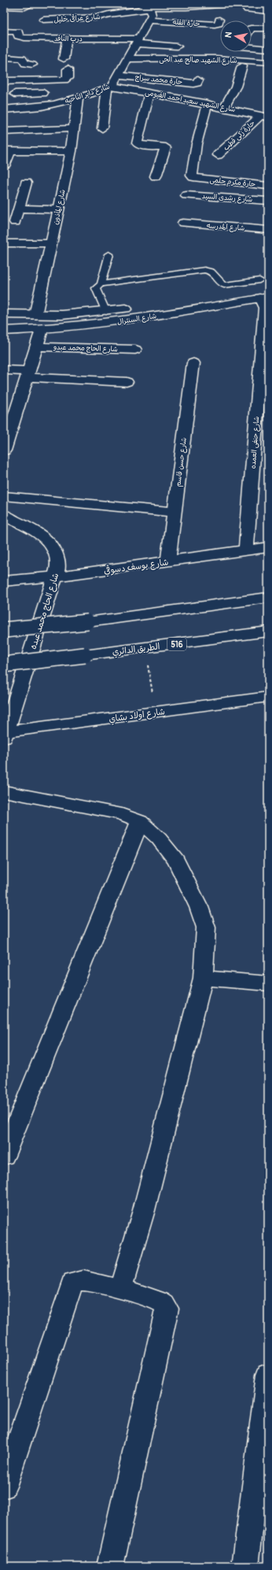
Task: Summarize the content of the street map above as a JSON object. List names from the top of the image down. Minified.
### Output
{"streets":{"main road":["شارع عراقى خليل","حارة القله","درب النافد","شارع الشهيد صالح عبد الحى","حارة محمد سراج","شارع داير الناحيه","شارع الشهيد سعيد احمد الفيومى","حارة زكى قطب","حارة مكرم حلمى","شارع رشدى السيد","شارع المأذون","شارع المدرسه","شارع السنترال","شارع الحاج محمد عبدو","شارع حنفى العمده","شارع حسن قاسم","شارع يوسف دسوقي","شارع الحاج محمد عبده","516","الطريق الدائري","شارع اولاد بشاي"]},"crossings":[["شارع عراقى خليل","درب النافد"],["حارة القله","شارع داير الناحيه"],["درب النافد","شارع داير الناحيه"],["شارع الشهيد صالح عبد الحى","شارع داير الناحيه"],["حارة محمد سراج","شارع داير الناحيه"],["شارع داير الناحيه","شارع الشهيد سعيد احمد الفيومى"],["شارع داير الناحيه","شارع المأذون"],["شارع الشهيد سعيد احمد الفيومى","حارة زكى قطب"],["شارع الشهيد سعيد احمد الفيومى","حارة مكرم حلمى"],["شارع المأذون","شارع السنترال"],["شارع السنترال","شارع حنفى العمده"],["شارع حنفى العمده","شارع يوسف دسوقي"],["شارع حسن قاسم","شارع يوسف دسوقي"],["شارع يوسف دسوقي","شارع الحاج محمد عبده"],["شارع الحاج محمد عبده","شارع اولاد بشاي"]],"north":"left"}
